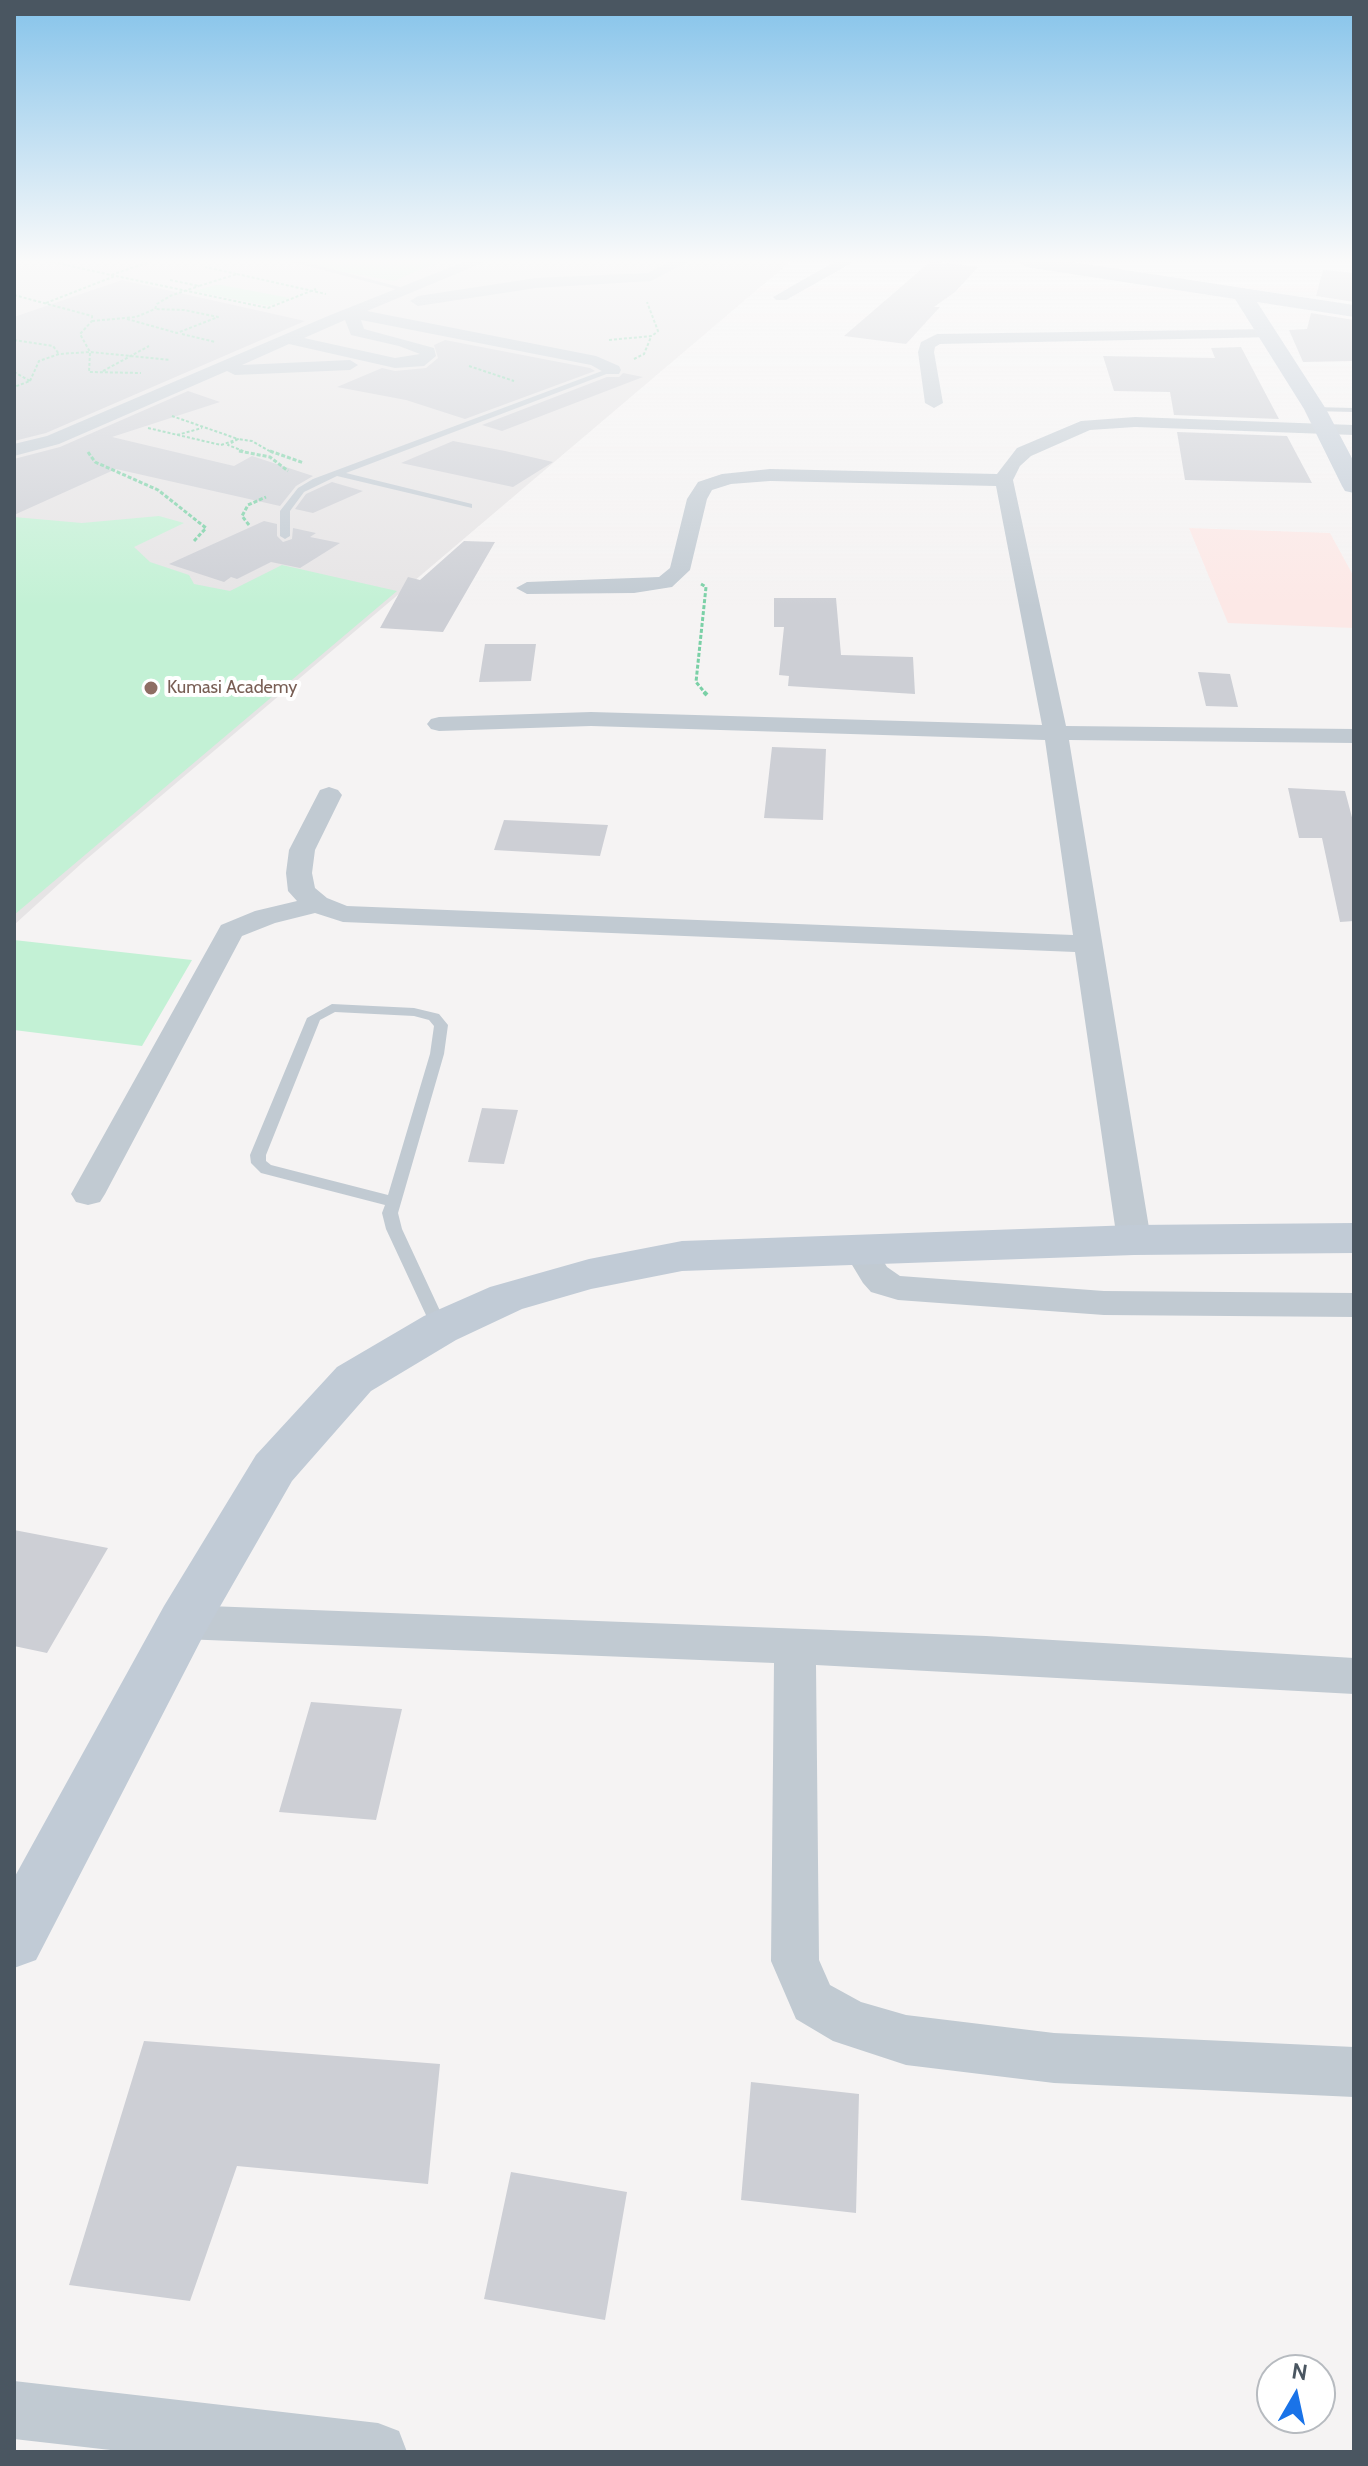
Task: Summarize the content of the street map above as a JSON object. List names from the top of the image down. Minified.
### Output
{"places":["Kumasi Academy"],"north":"top"}
